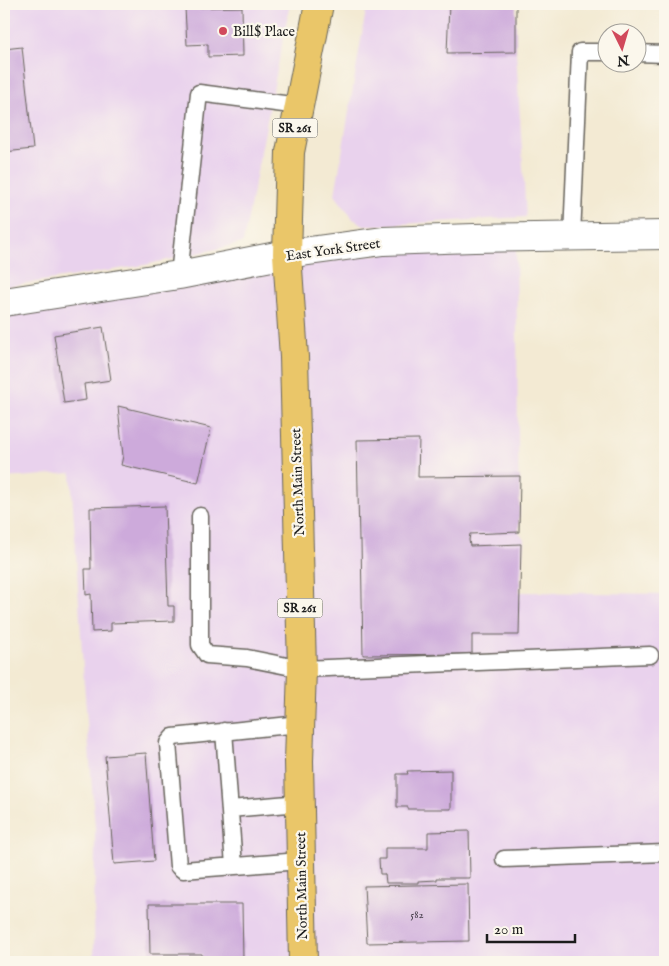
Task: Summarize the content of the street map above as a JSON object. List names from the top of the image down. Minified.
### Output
{"streets":{"main road":["SR 261","North Main Street"],"street":["East York Street"]},"crossings":[["East York Street","North Main Street"]],"places":["Bill$ Place"],"house_numbers":["582"],"scale_bar":"20 m","north":"bottom"}
